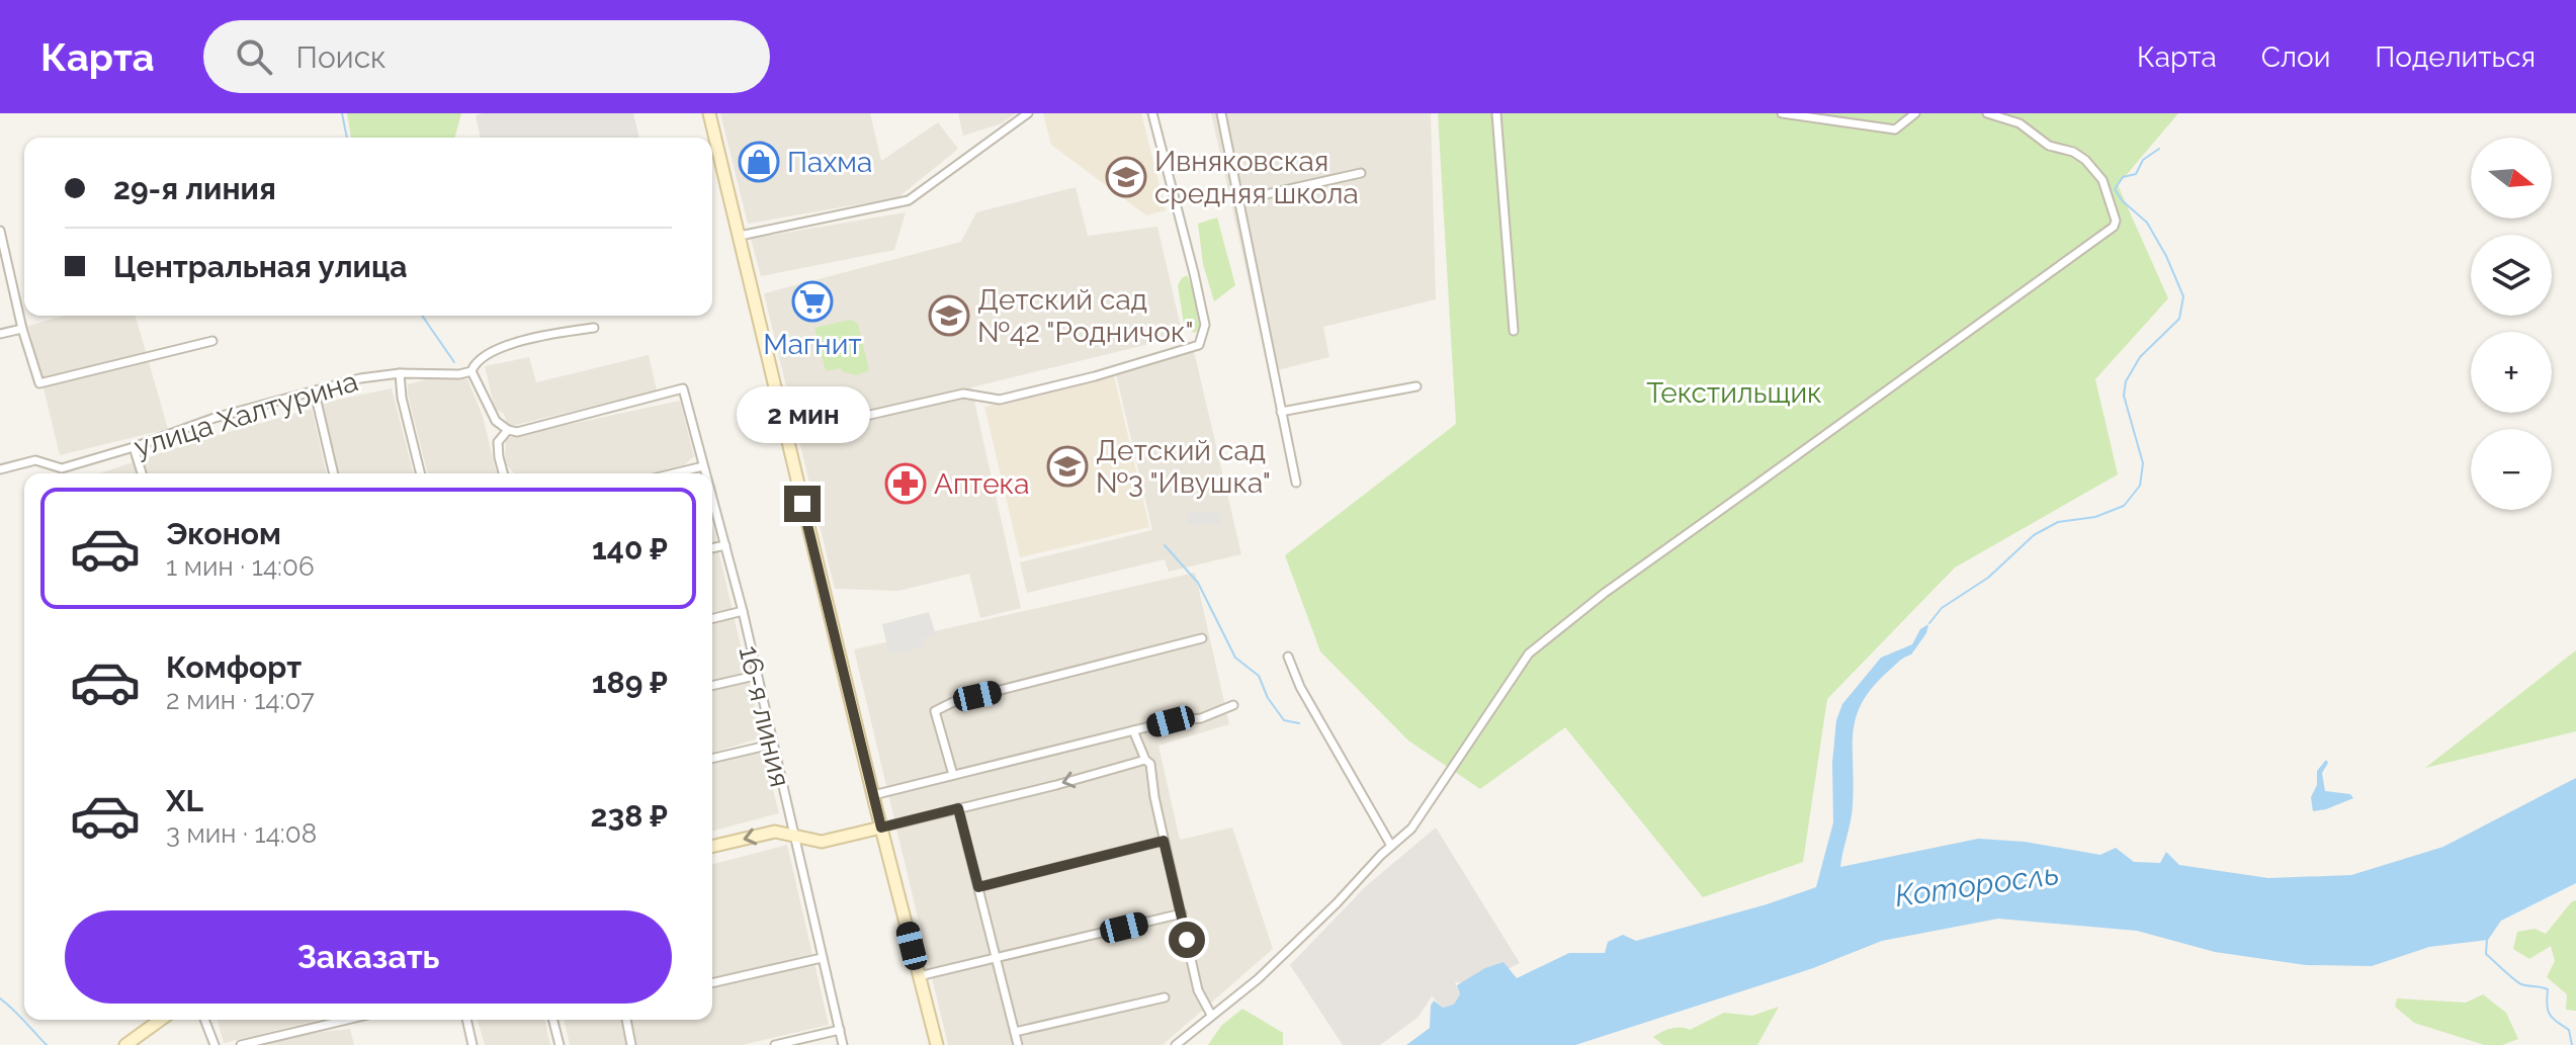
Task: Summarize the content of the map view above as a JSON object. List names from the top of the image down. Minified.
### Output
{"streets":{"street":["улица Халтурина","16-я линия"]},"water":["Которосль"],"parks":["Текстильщик"],"places":{"shop":["Пахма"],"school or university":["Ивняковская средняя школа","Детский сад №42 \"Родничок\"","Детский сад №3 \"Ивушка\""],"supermarket":["Магнит"],"pharmacy":["Аптека"]},"north":"right","page":{"header":"Карта","search":"Поиск","nav":["Карта","Слои","Поделиться"],"map_buttons":["+","−"],"banner":["29-я линия","Центральная улица"],"bubble":"2 мин","list":[{"name":"Эконом","note":"1 мин · 14:06","value":"140 ₽"},{"name":"Комфорт","note":"2 мин · 14:07","value":"189 ₽"},{"name":"XL","note":"3 мин · 14:08","value":"238 ₽"}],"buttons":"Заказать"}}
